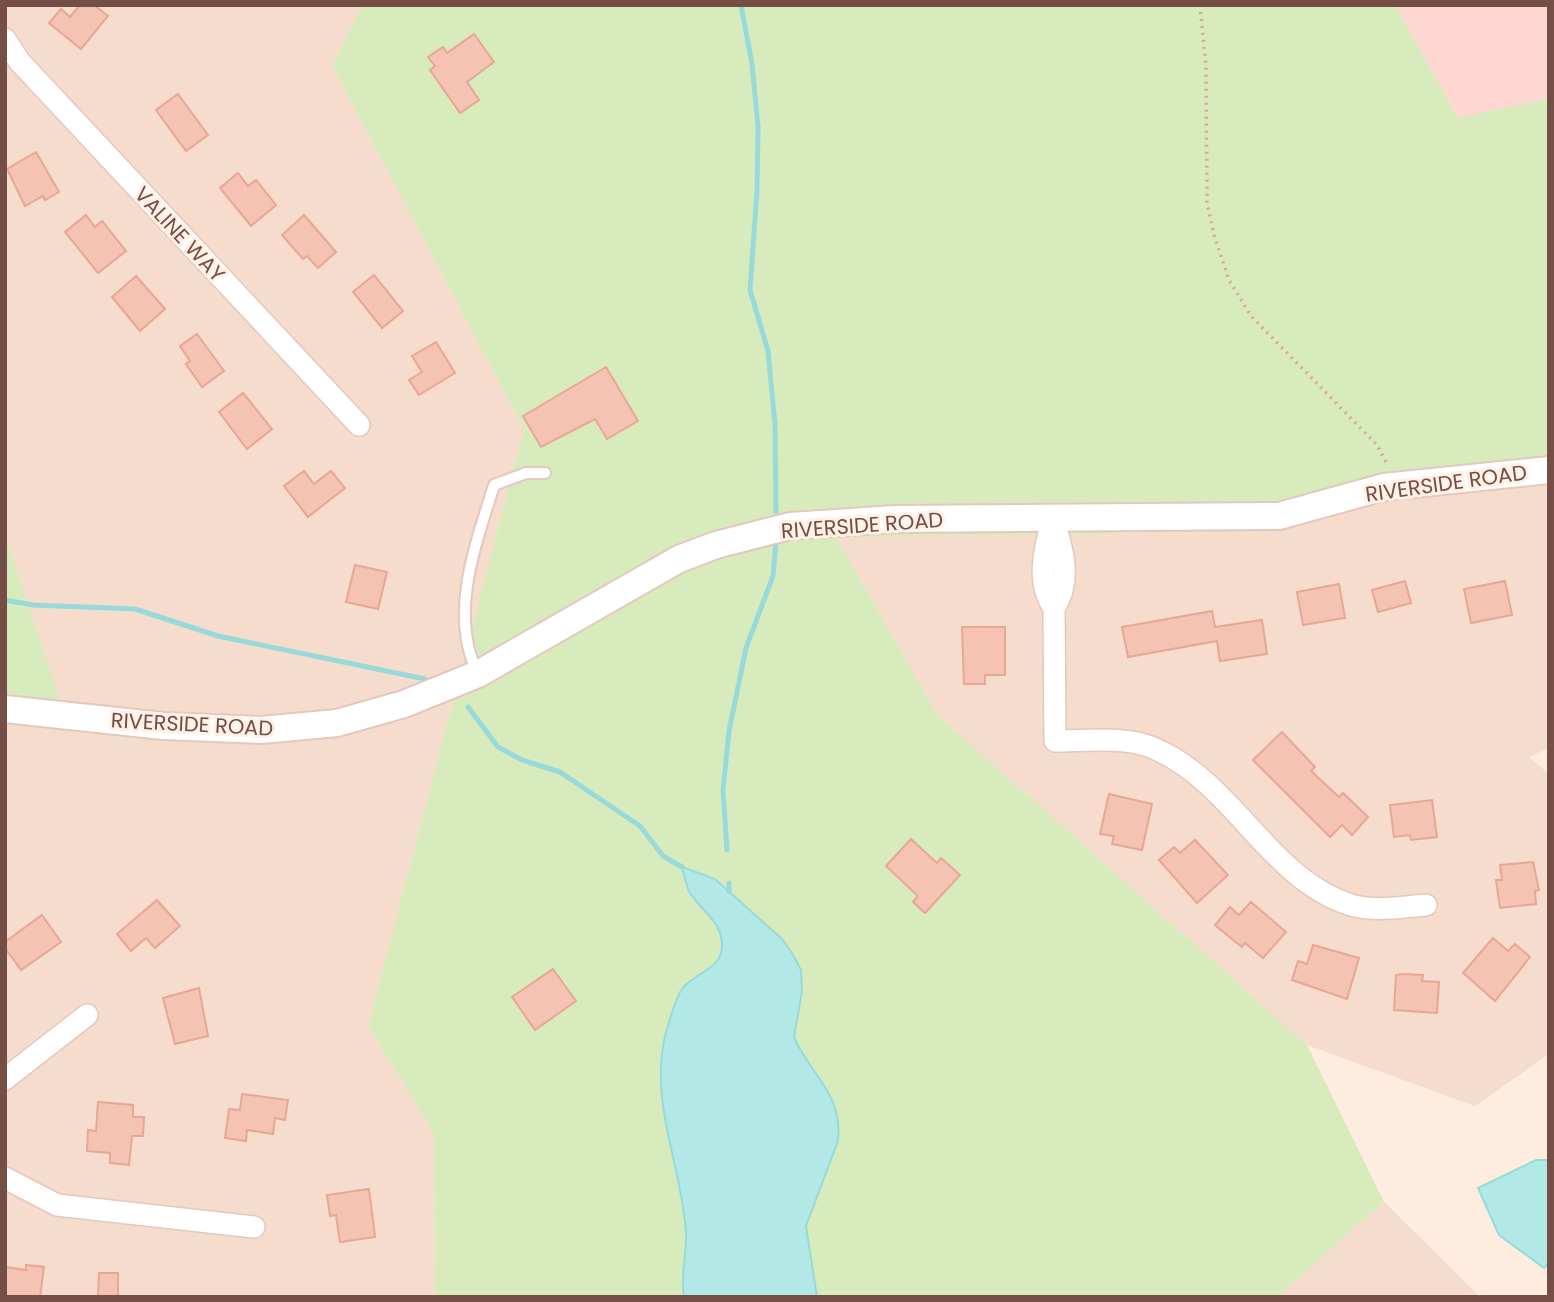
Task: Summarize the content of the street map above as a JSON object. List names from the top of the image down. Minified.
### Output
{"streets":{"street":["VALINE WAY","RIVERSIDE ROAD"]}}
